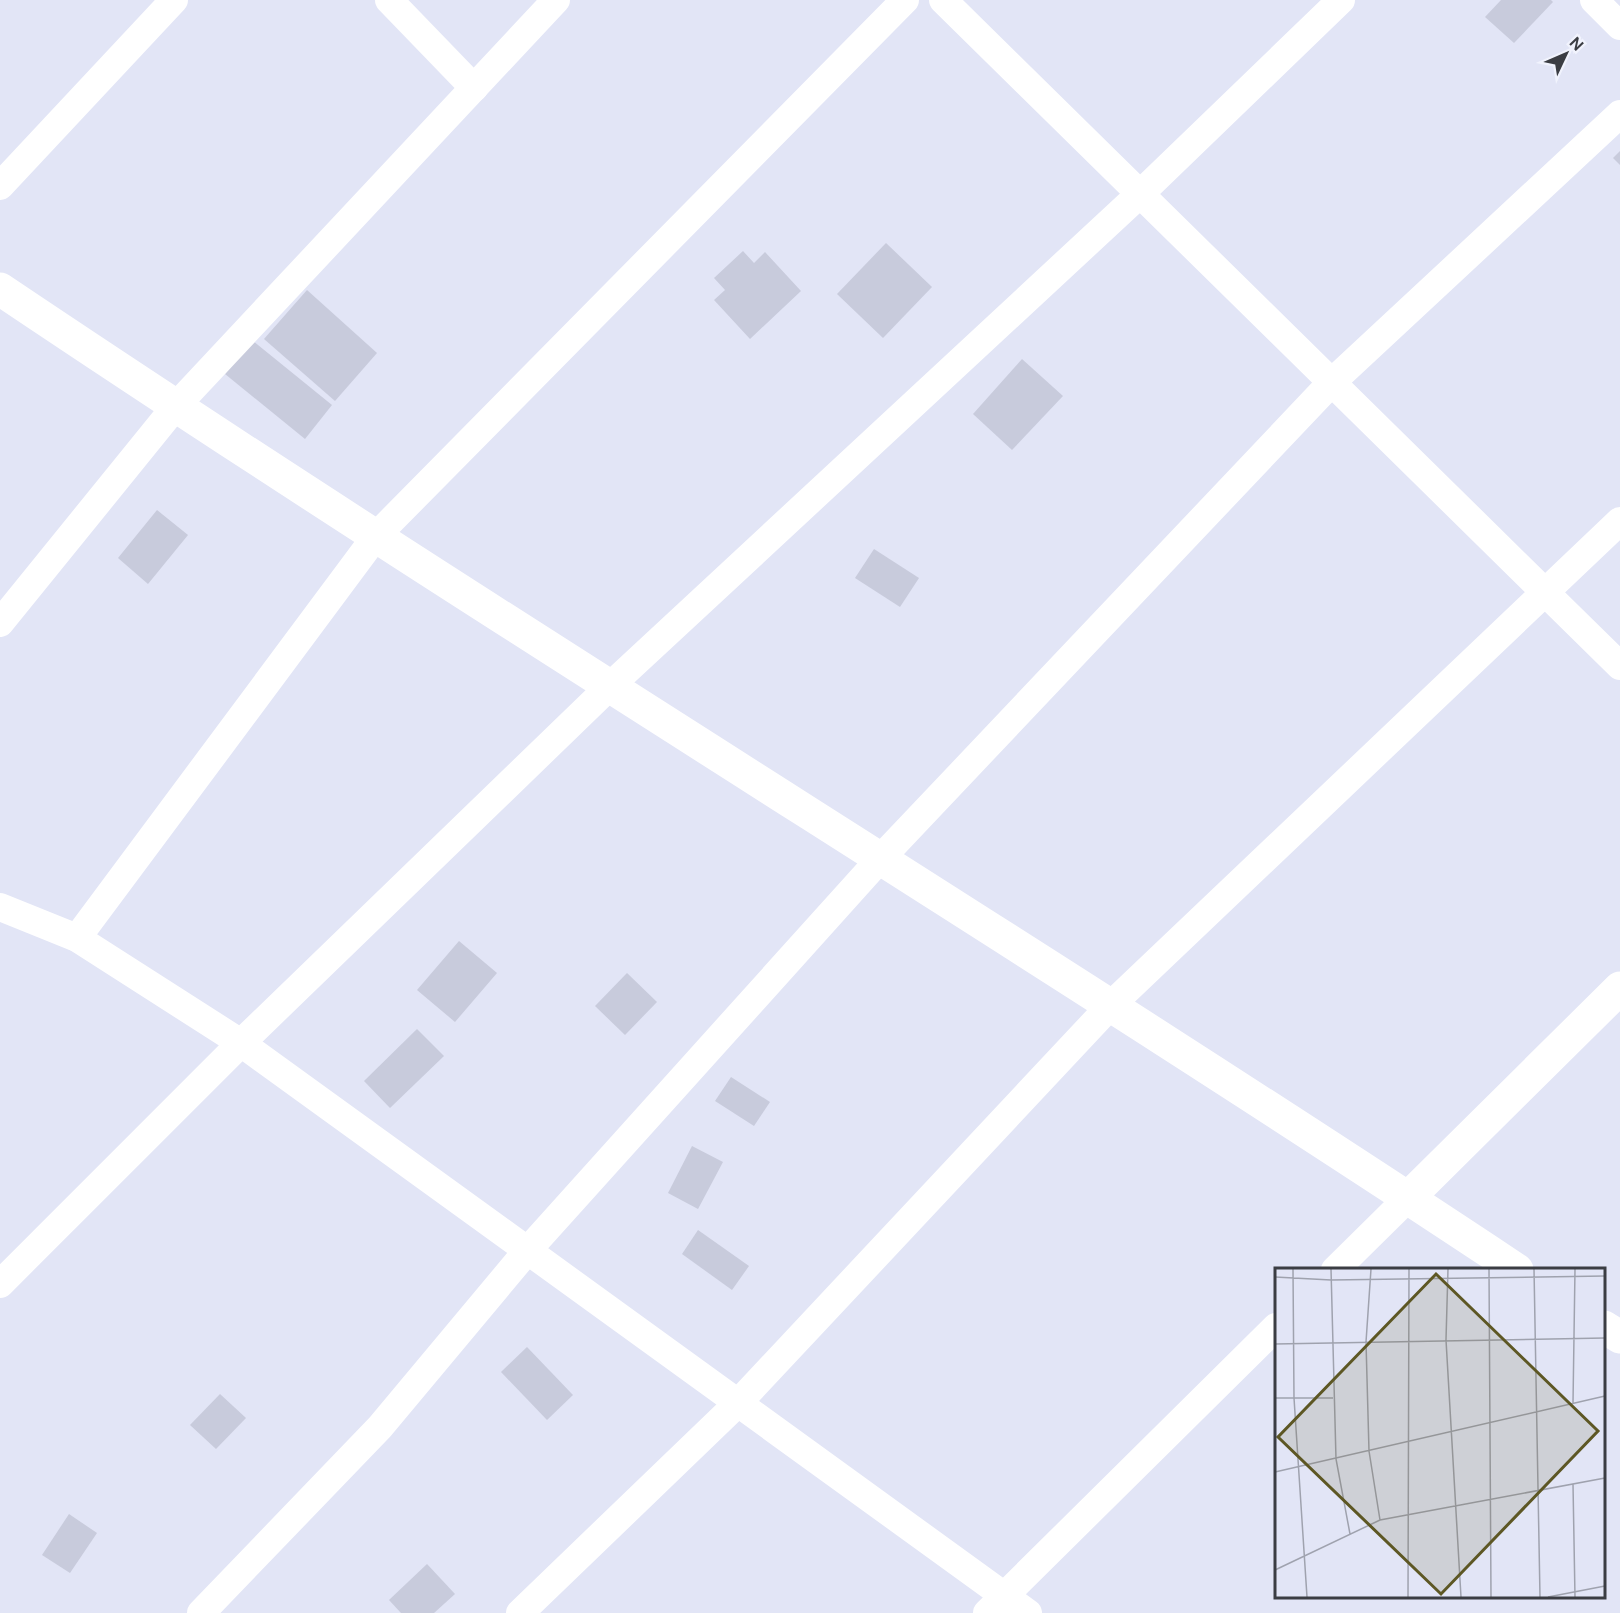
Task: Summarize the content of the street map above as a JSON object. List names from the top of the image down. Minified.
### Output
{"north":"top right"}
